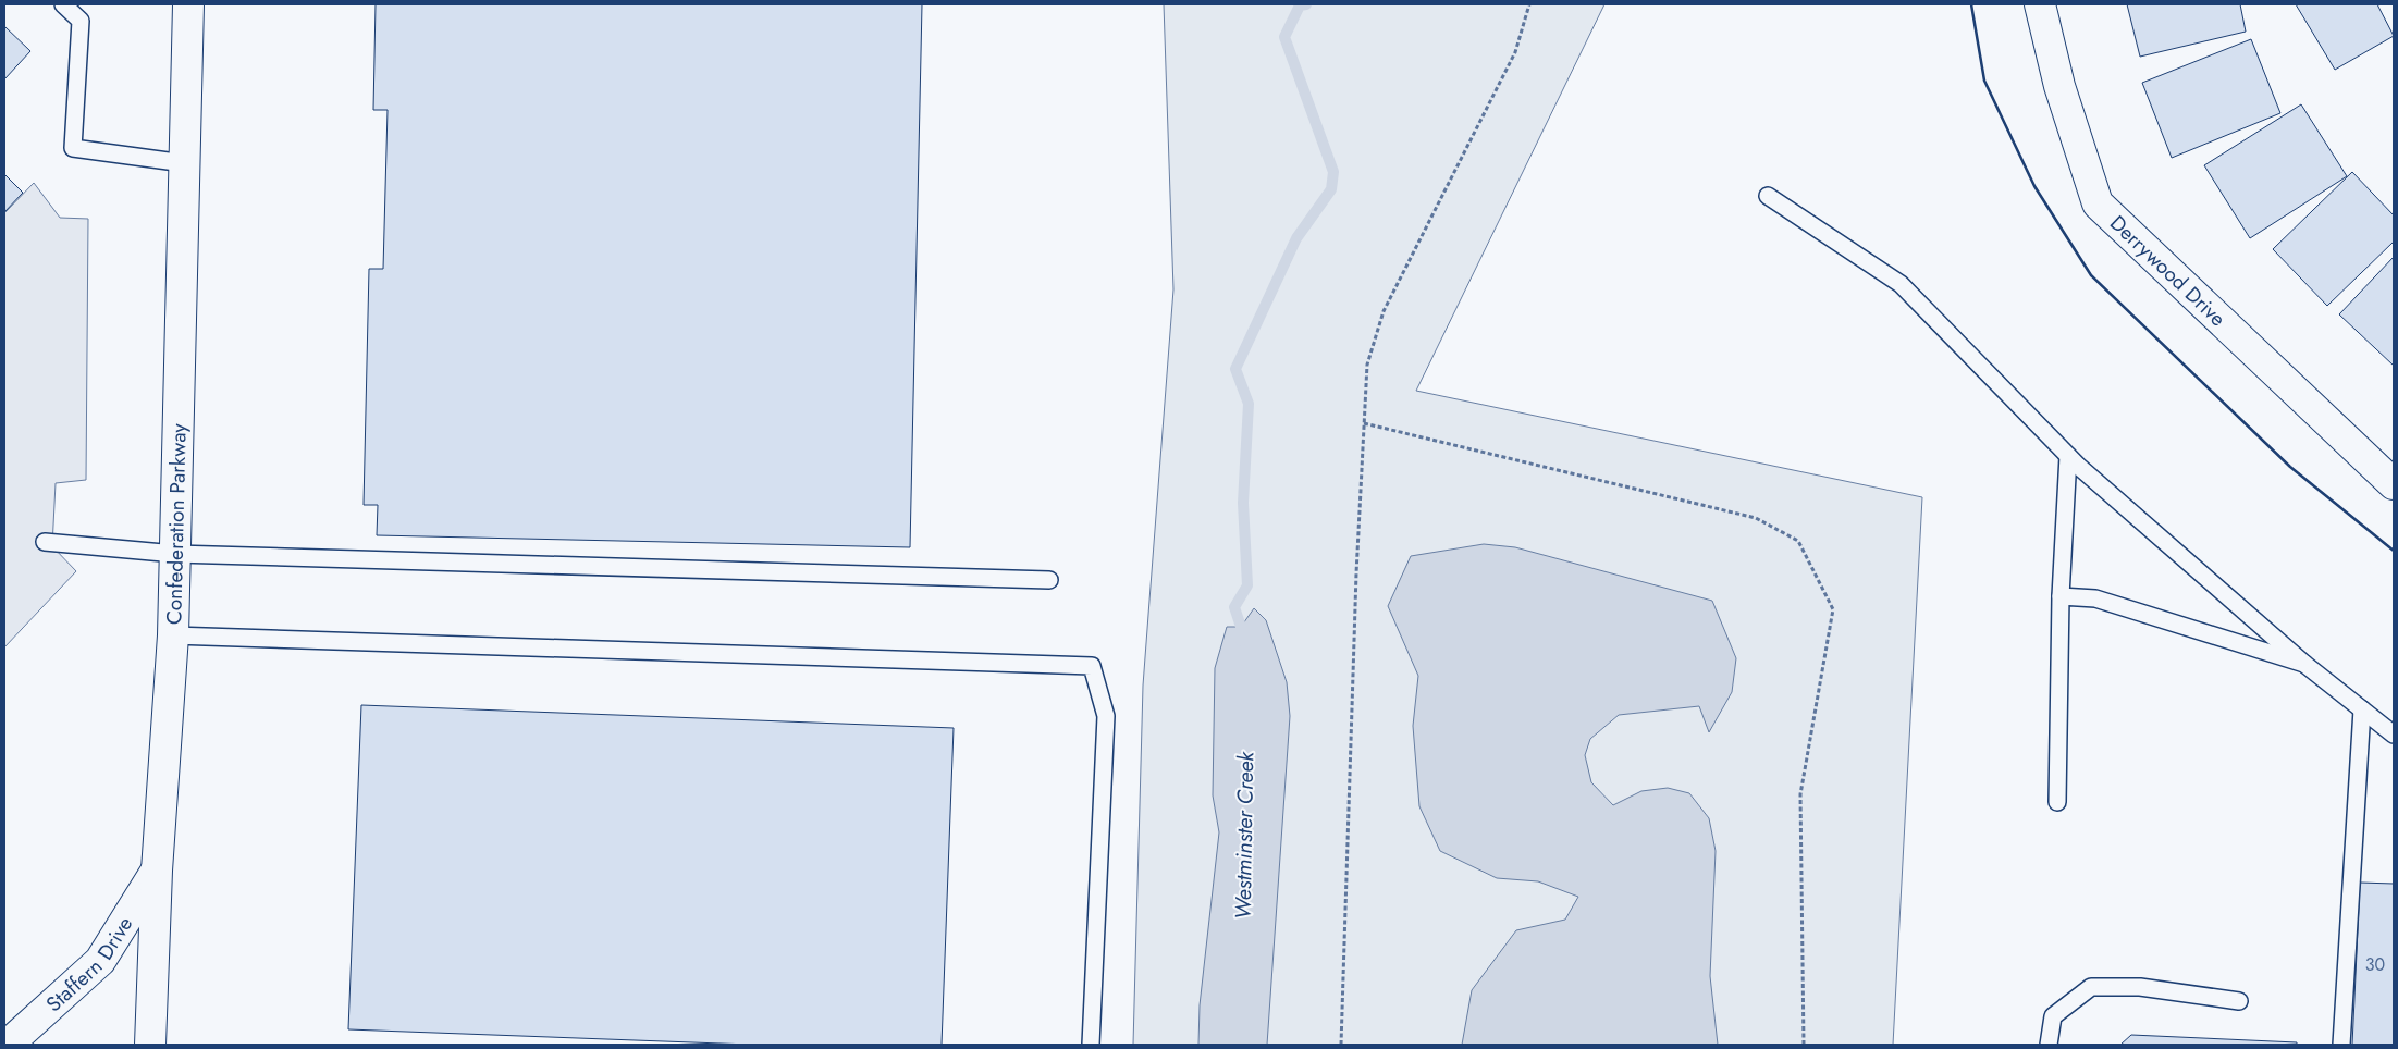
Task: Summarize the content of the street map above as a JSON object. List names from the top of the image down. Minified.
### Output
{"streets":{"street":["Derrywood Drive","Confederation Parkway","Staffern Drive"]},"crossings":[["Confederation Parkway","Staffern Drive"]],"water":["Westminster Creek"],"house_numbers":["30"]}
